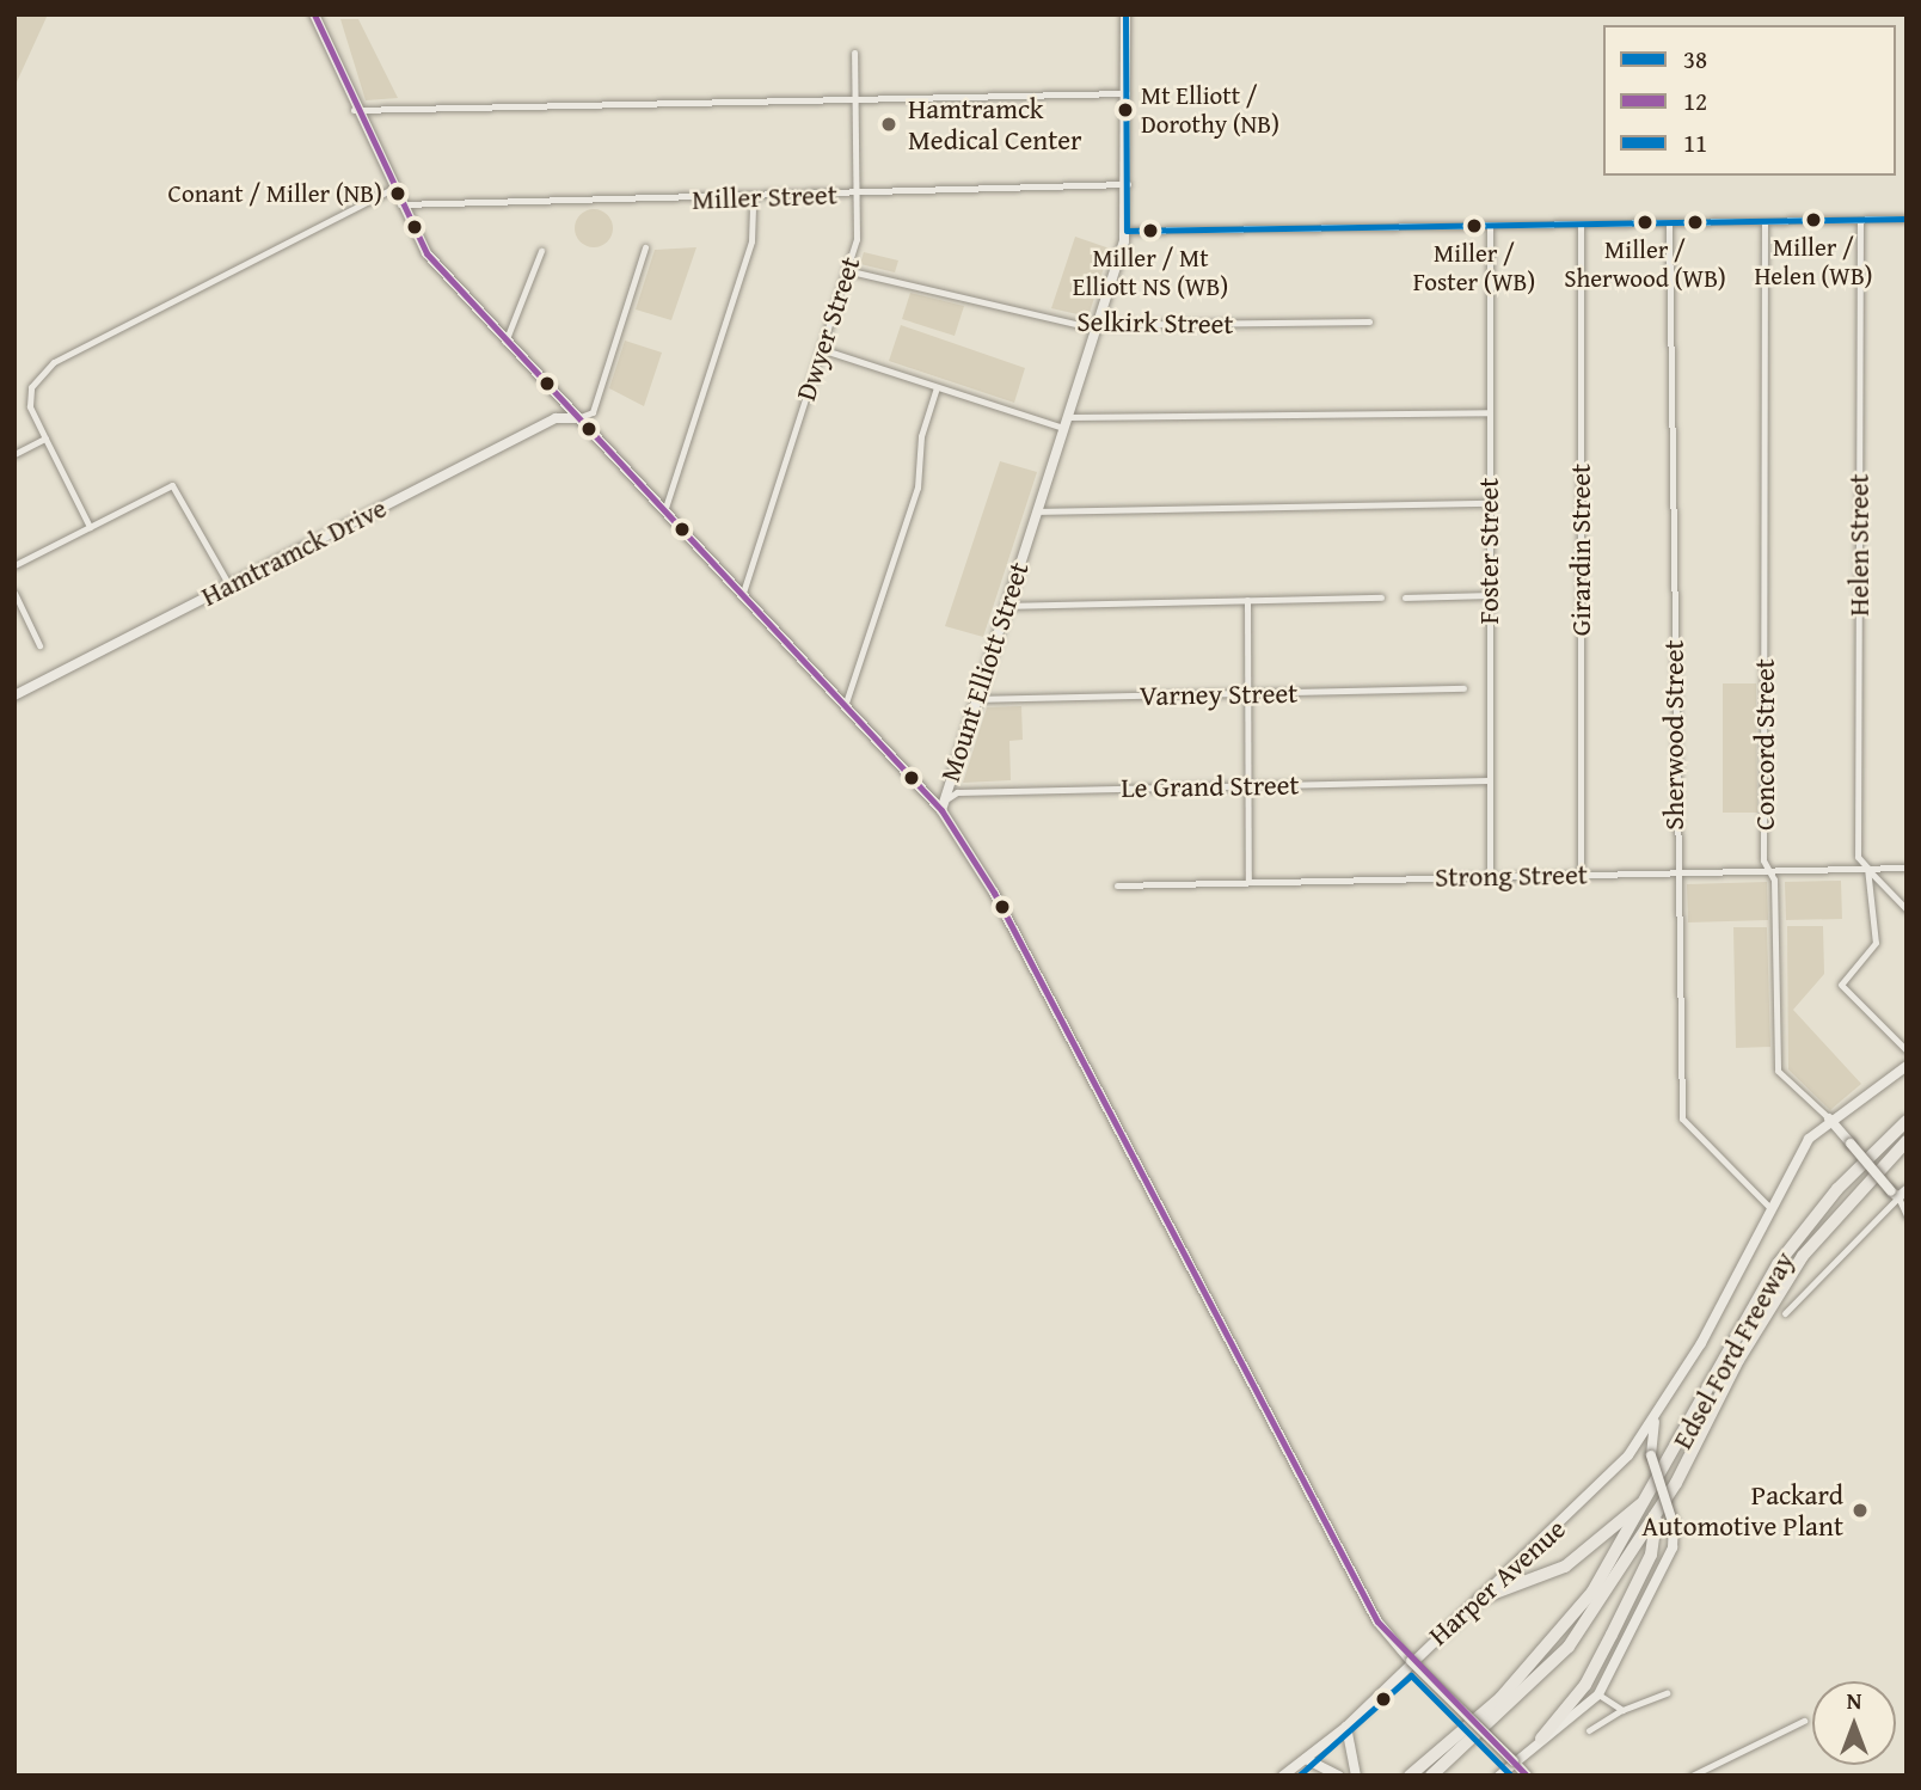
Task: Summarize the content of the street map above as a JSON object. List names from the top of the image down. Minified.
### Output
{"streets":{"highway":["Edsel Ford Freeway"],"main road":["Hamtramck Drive","Mount Elliott Street","Concord Street","Harper Avenue"],"street":["Miller Street","Selkirk Street","Dwyer Street","Helen Street","Girardin Street","Foster Street","Varney Street","Sherwood Street","Le Grand Street","Strong Street"]},"crossings":[["Miller Street","Dwyer Street"],["Miller Street","Mount Elliott Street"],["Selkirk Street","Dwyer Street"],["Selkirk Street","Mount Elliott Street"],["Helen Street","Strong Street"],["Girardin Street","Strong Street"],["Foster Street","Le Grand Street"],["Foster Street","Strong Street"],["Mount Elliott Street","Varney Street"],["Mount Elliott Street","Le Grand Street"],["Mount Elliott Street","Harper Avenue"],["Sherwood Street","Strong Street"],["Sherwood Street","Harper Avenue"],["Concord Street","Strong Street"],["Concord Street","Harper Avenue"]],"places":["Mt Elliott / Dorothy (NB)","Hamtramck Medical Center","Conant / Miller (NB)","Miller / Helen (WB)","Miller / Sherwood (WB)","Miller / Foster (WB)","Miller / Mt Elliott NS (WB)","Packard Automotive Plant"],"lines":["transit line 38","transit line 12","transit line 11"],"legend":["38","12","11"],"north":"top"}
